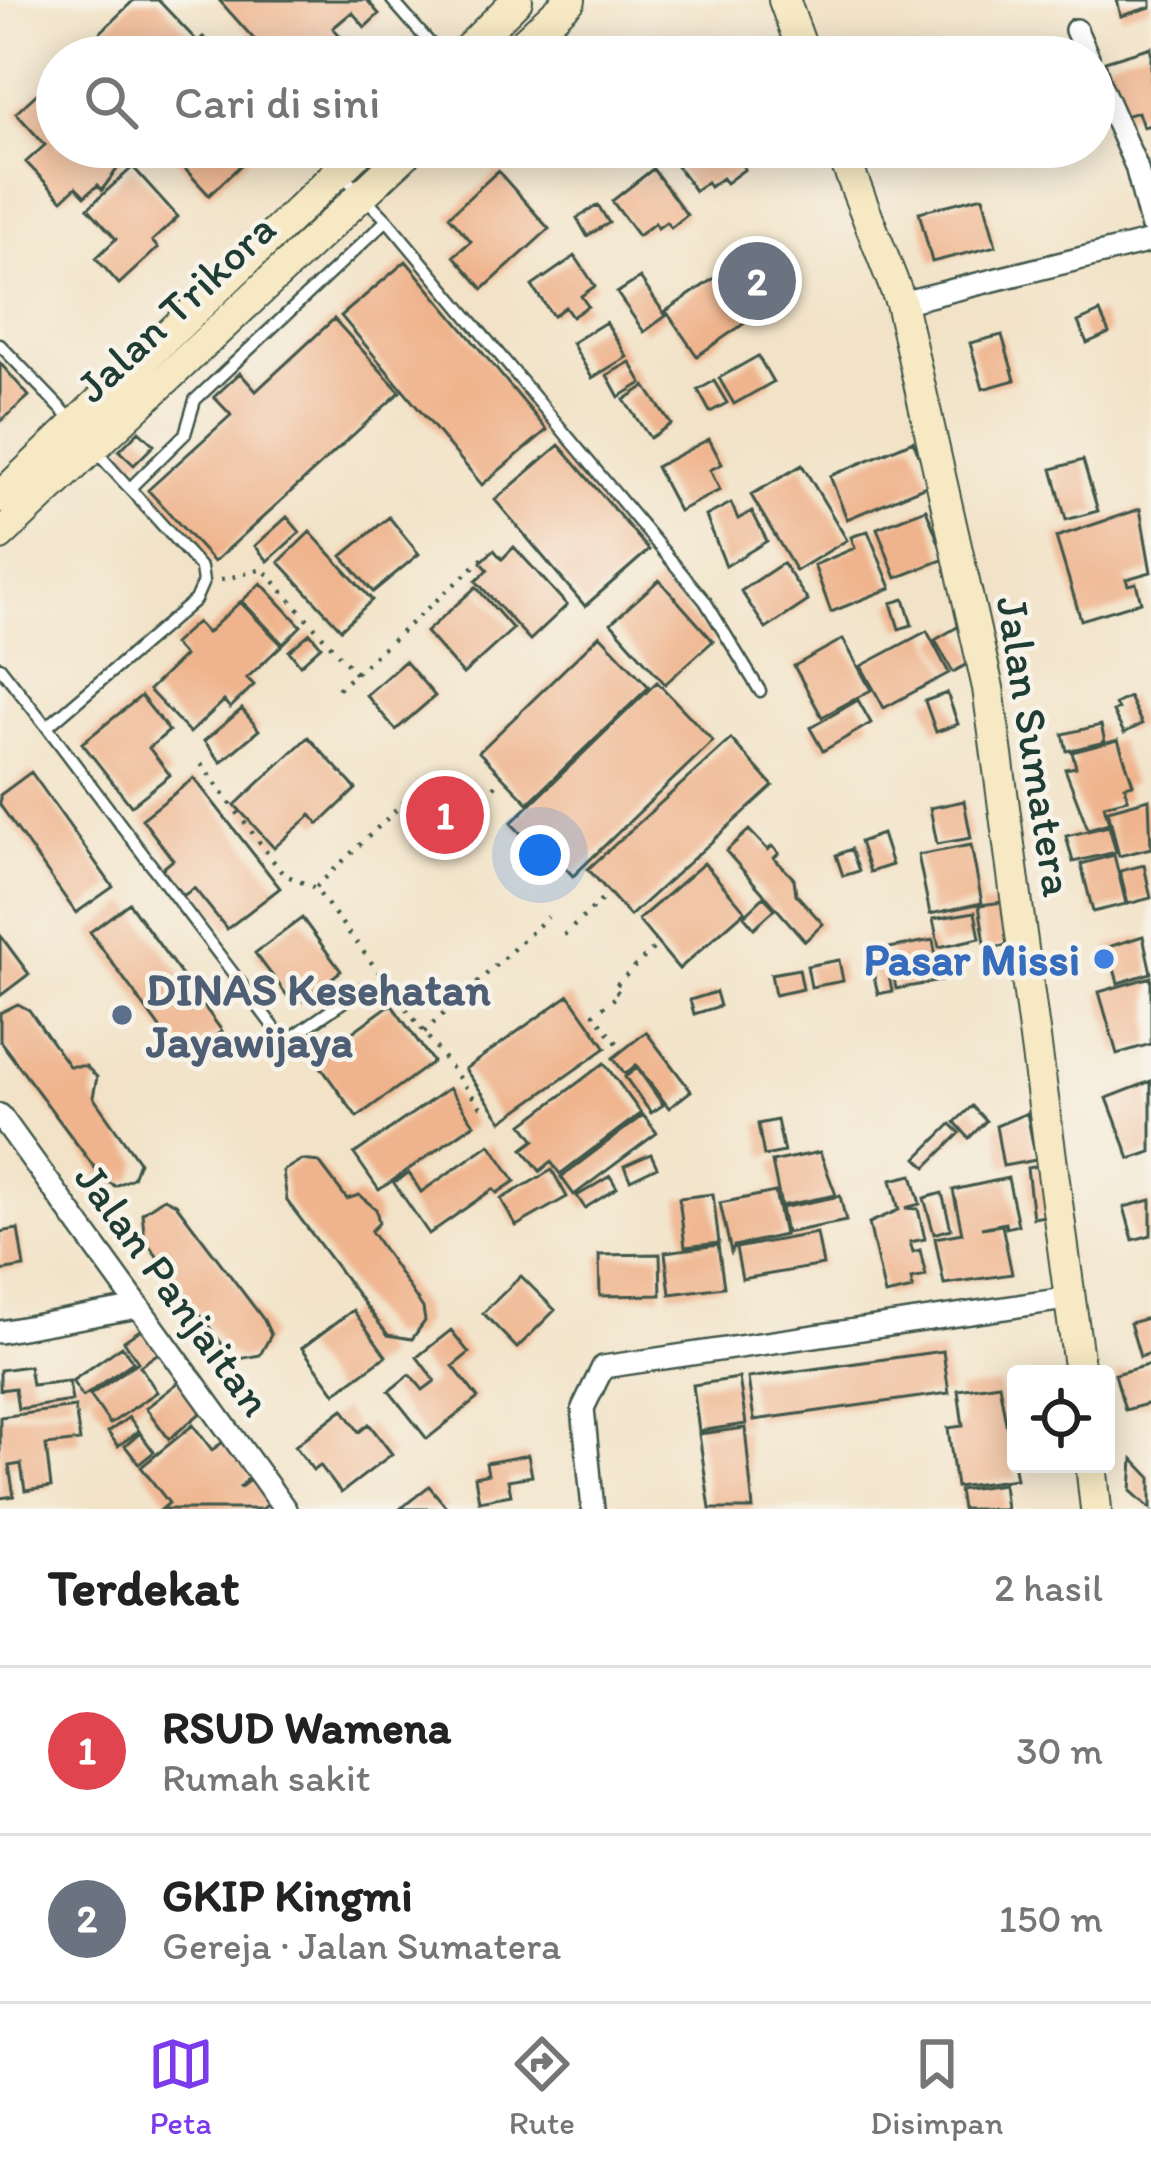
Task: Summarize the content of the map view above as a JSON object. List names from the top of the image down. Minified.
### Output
{"streets":{"main road":["Jalan Trikora","Jalan Sumatera"],"street":["Jalan Panjaitan"]},"places":["Pasar Missi","DINAS Kesehatan Jayawijaya"],"page":{"search":"Cari di sini","pins":["2","1"],"heading":["Terdekat","2 hasil"],"list":[{"mark":"1","name":"RSUD Wamena","note":"Rumah sakit","value":"30 m"},{"mark":"2","name":"GKIP Kingmi","note":"Gereja · Jalan Sumatera","value":"150 m"}],"nav":["Peta","Rute","Disimpan"]}}
